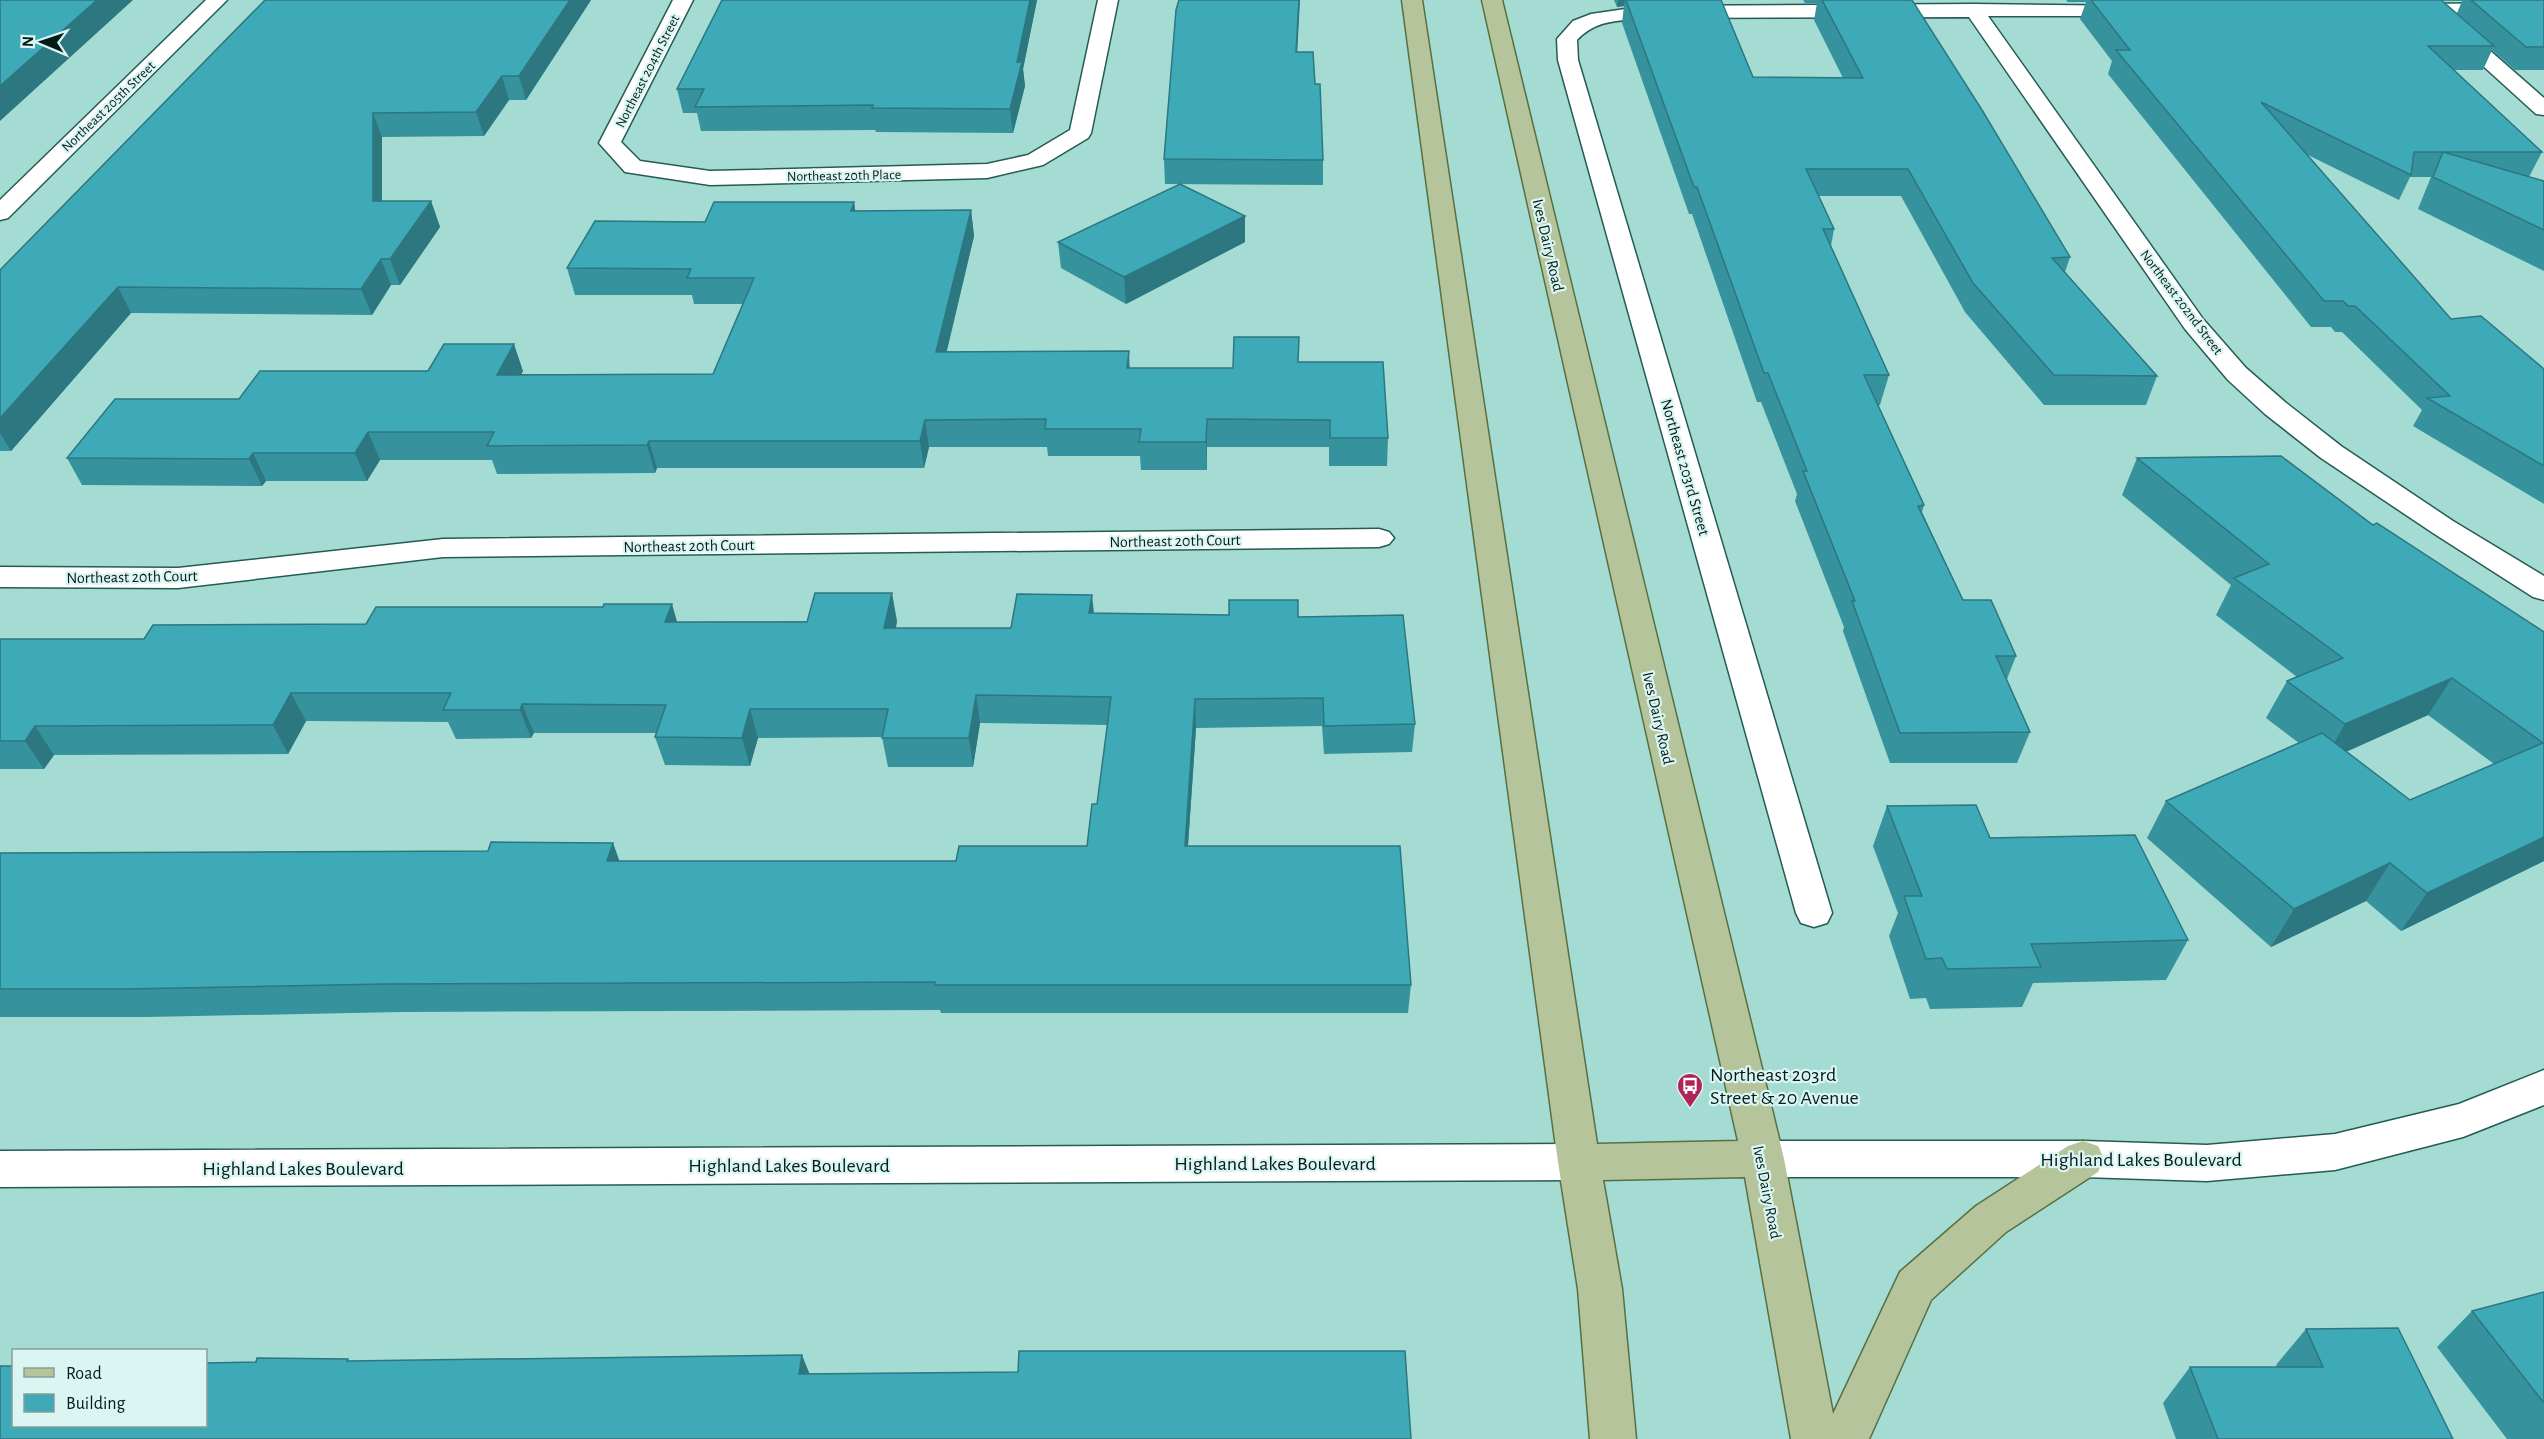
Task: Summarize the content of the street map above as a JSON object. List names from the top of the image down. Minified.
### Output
{"streets":{"main road":["Ives Dairy Road"],"street":["Northeast 204th Street","Northeast 205th Street","Northeast 20th Place","Northeast 202nd Street","Northeast 203rd Street","Northeast 20th Court","Highland Lakes Boulevard"]},"crossings":[["Northeast 204th Street","Northeast 20th Place"],["Ives Dairy Road","Highland Lakes Boulevard"],["Northeast 202nd Street","Northeast 203rd Street"]],"places":{"bus stop":["Northeast 203rd Street & 20 Avenue"]},"legend":["Road","Building"],"north":"left"}
